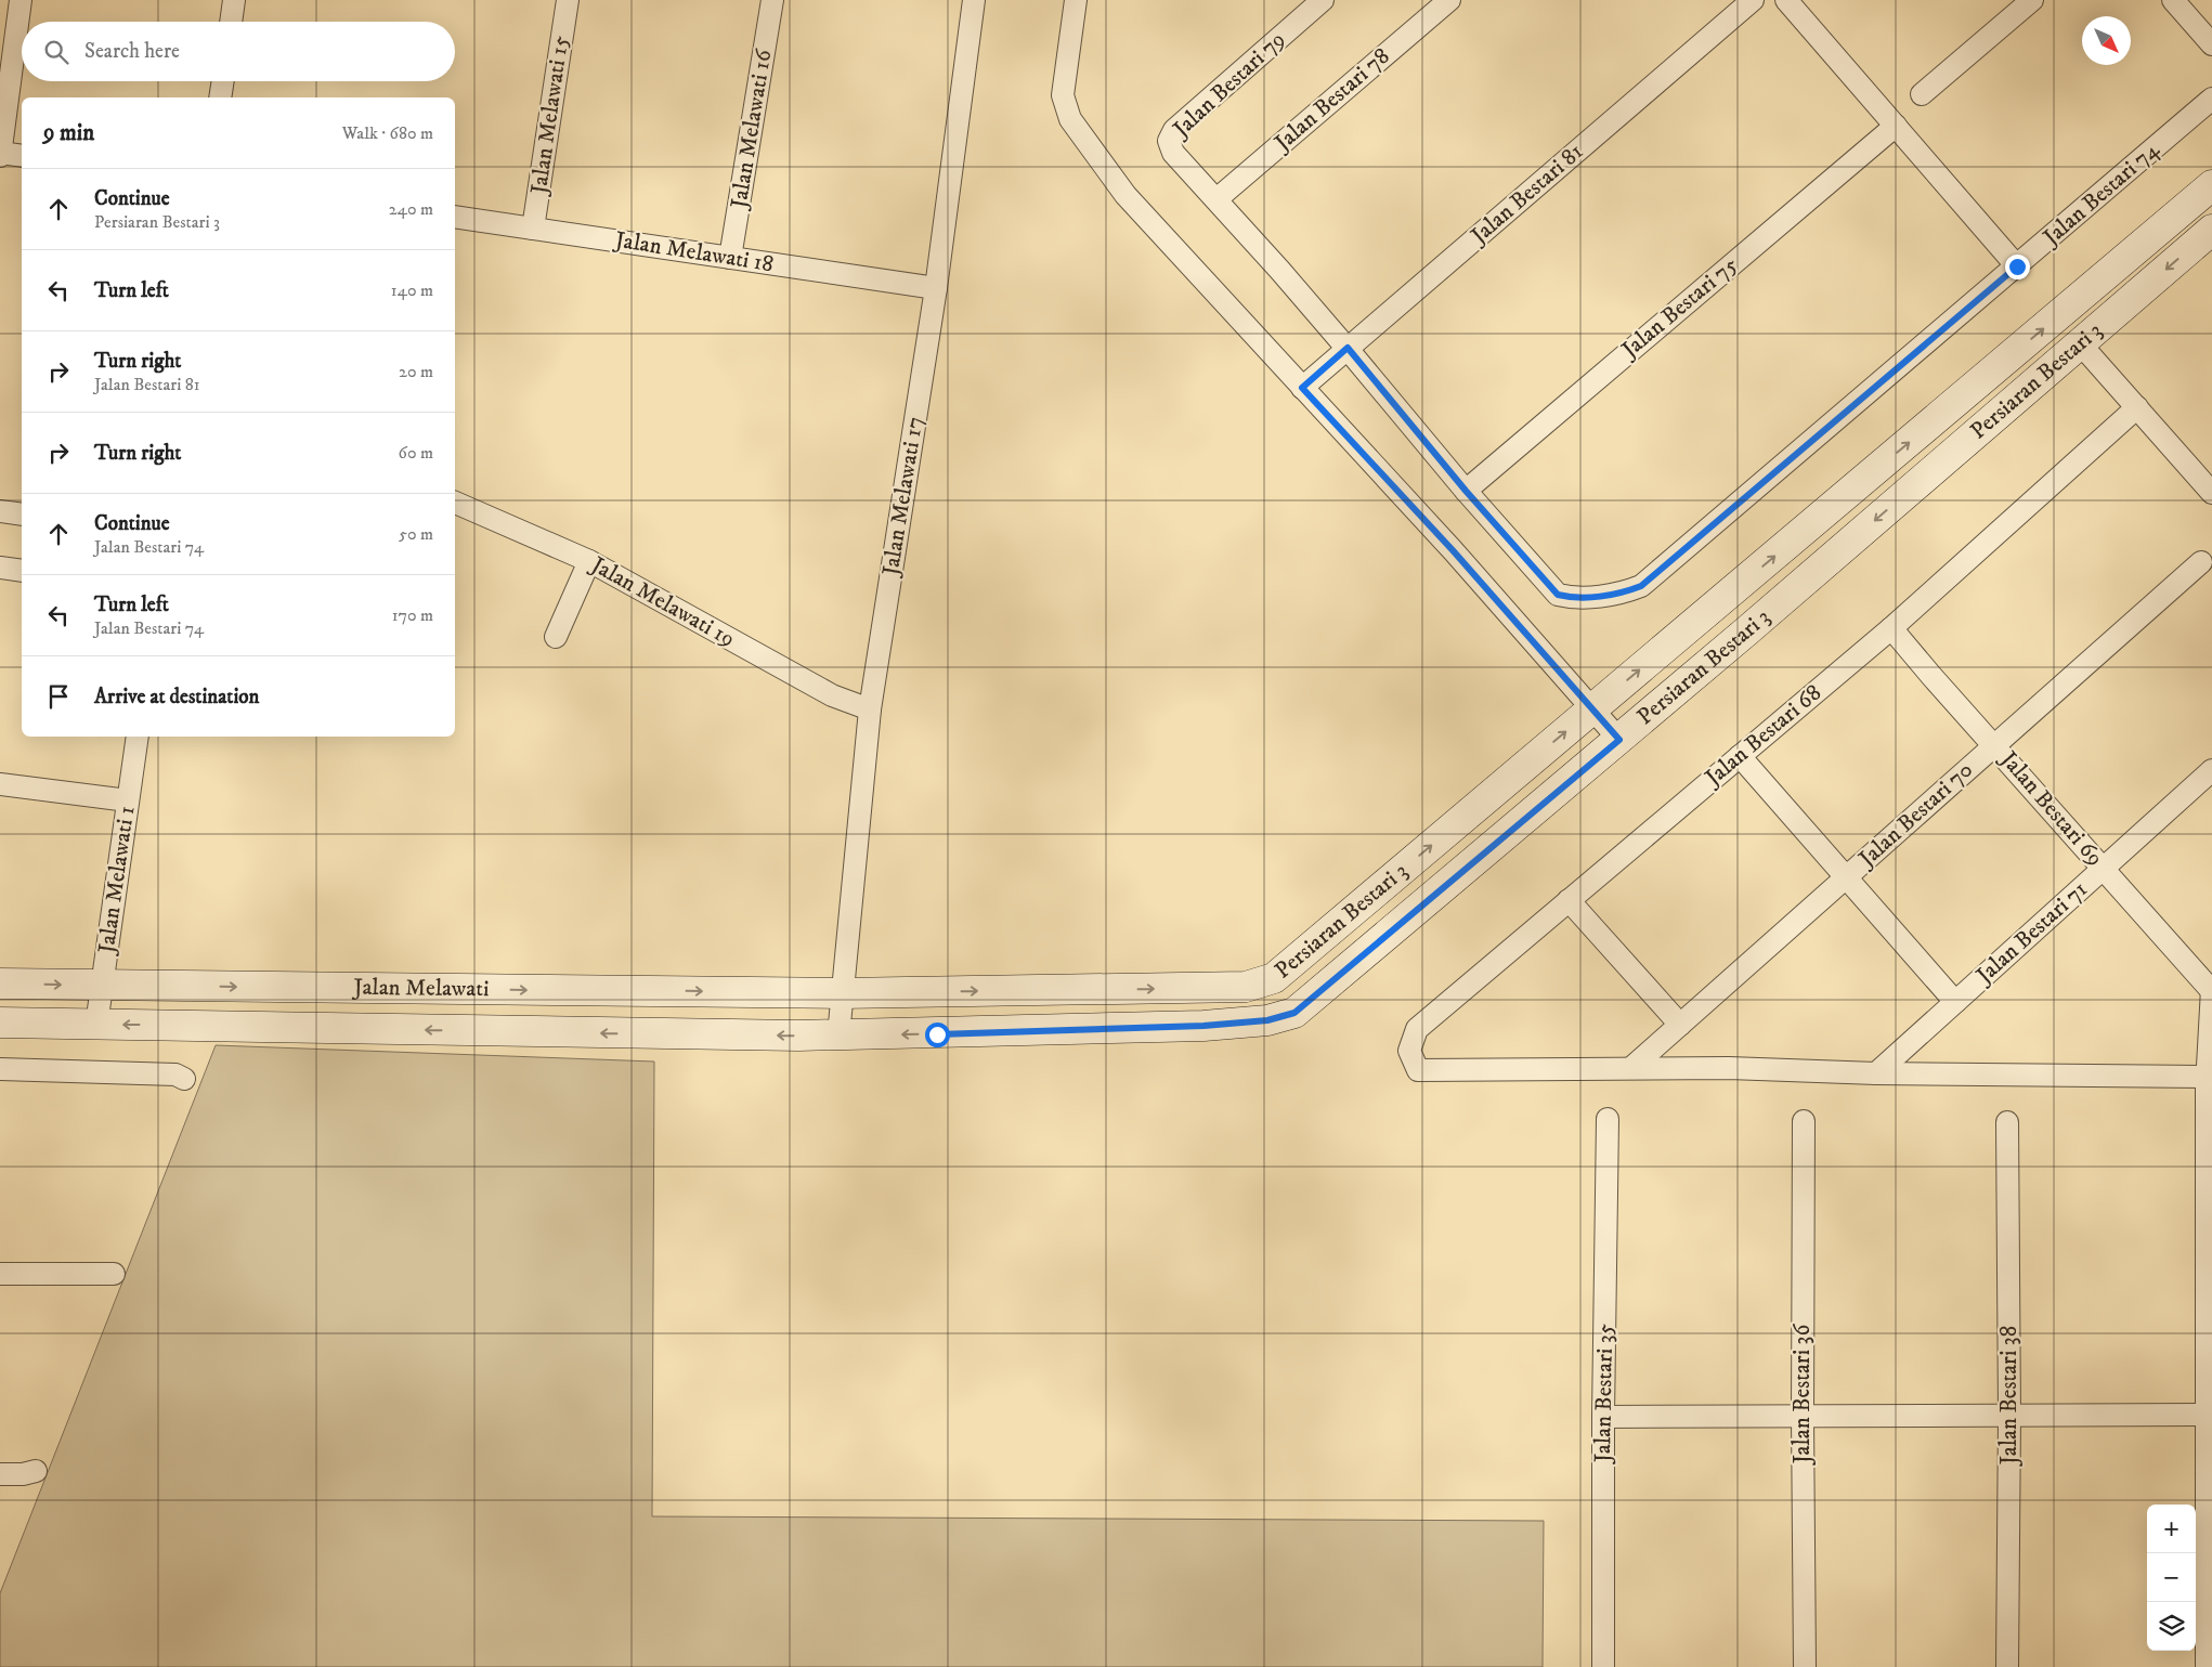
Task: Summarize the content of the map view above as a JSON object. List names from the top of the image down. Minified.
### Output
{"streets":{"street":["Jalan Bestari 79","Jalan Bestari 78","Jalan Melawati 15","Jalan Melawati 16","Jalan Bestari 81","Jalan Bestari 74","Jalan Melawati 18","Jalan Bestari 75","Persiaran Bestari 3","Jalan Melawati 17","Jalan Melawati 19","Jalan Bestari 68","Jalan Bestari 69","Jalan Bestari 70","Jalan Melawati 1","Jalan Bestari 71","Jalan Melawati","Jalan Bestari 35","Jalan Bestari 36","Jalan Bestari 38"]},"crossings":[["Jalan Bestari 79","Jalan Bestari 78"],["Jalan Bestari 79","Jalan Bestari 81"],["Jalan Bestari 79","Jalan Bestari 74"],["Jalan Melawati 15","Jalan Melawati 18"],["Jalan Melawati 16","Jalan Melawati 18"],["Jalan Bestari 81","Jalan Bestari 74"],["Jalan Bestari 74","Jalan Bestari 75"],["Jalan Melawati 18","Jalan Melawati 17"],["Persiaran Bestari 3","Jalan Melawati 17"],["Persiaran Bestari 3","Jalan Melawati"],["Jalan Melawati 17","Jalan Melawati 19"],["Jalan Melawati 17","Jalan Melawati"],["Jalan Bestari 68","Jalan Bestari 69"],["Jalan Bestari 68","Jalan Bestari 70"],["Jalan Bestari 69","Jalan Bestari 70"],["Jalan Bestari 69","Jalan Bestari 71"],["Jalan Melawati 1","Jalan Melawati"]],"north":"bottom right","page":{"search":"Search here","heading":["9 min","Walk · 680 m"],"list":[["Continue","Persiaran Bestari 3","240 m"],["Turn left","140 m"],["Turn right","Jalan Bestari 81","20 m"],["Turn right","60 m"],["Continue","Jalan Bestari 74","50 m"],["Turn left","Jalan Bestari 74","170 m"],"Arrive at destination"],"map_buttons":["+","−"]}}
